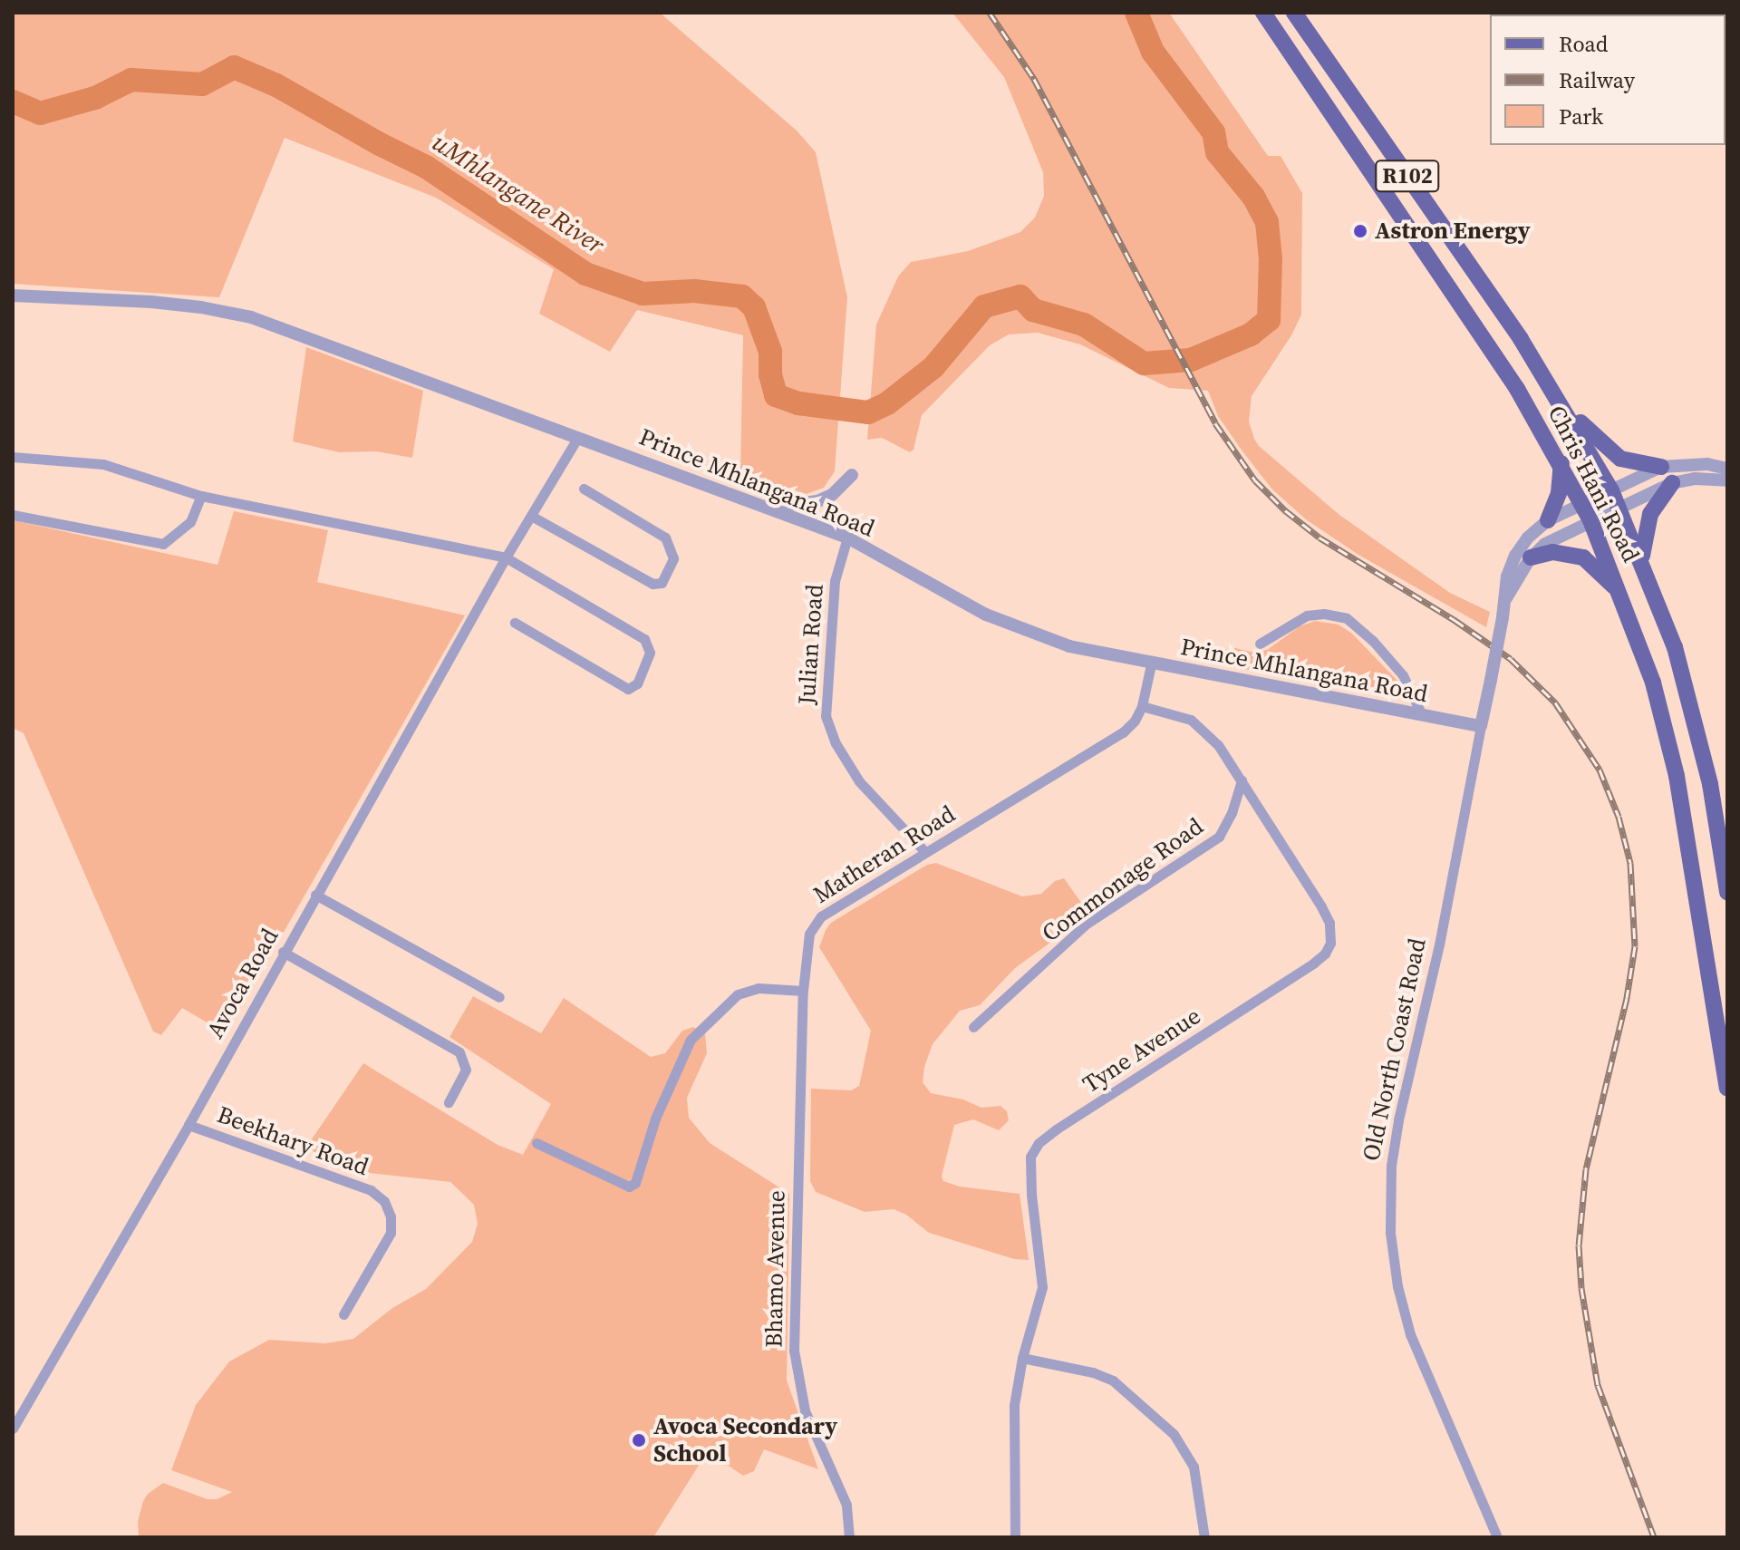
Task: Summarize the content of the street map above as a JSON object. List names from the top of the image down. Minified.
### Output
{"streets":{"main road":["R102","Chris Hani Road"],"street":["Prince Mhlangana Road","Julian Road","Matheran Road","Commonage Road","Avoca Road","Old North Coast Road","Tyne Avenue","Beekhary Road","Bhamo Avenue"]},"crossings":[["Prince Mhlangana Road","Julian Road"],["Prince Mhlangana Road","Matheran Road"],["Prince Mhlangana Road","Avoca Road"],["Prince Mhlangana Road","Old North Coast Road"],["Chris Hani Road","Old North Coast Road"],["Julian Road","Matheran Road"],["Matheran Road","Tyne Avenue"],["Matheran Road","Bhamo Avenue"],["Commonage Road","Tyne Avenue"],["Avoca Road","Beekhary Road"]],"water":["uMhlangane River"],"places":["Astron Energy","Avoca Secondary School"],"legend":["Road","Railway","Park"]}
